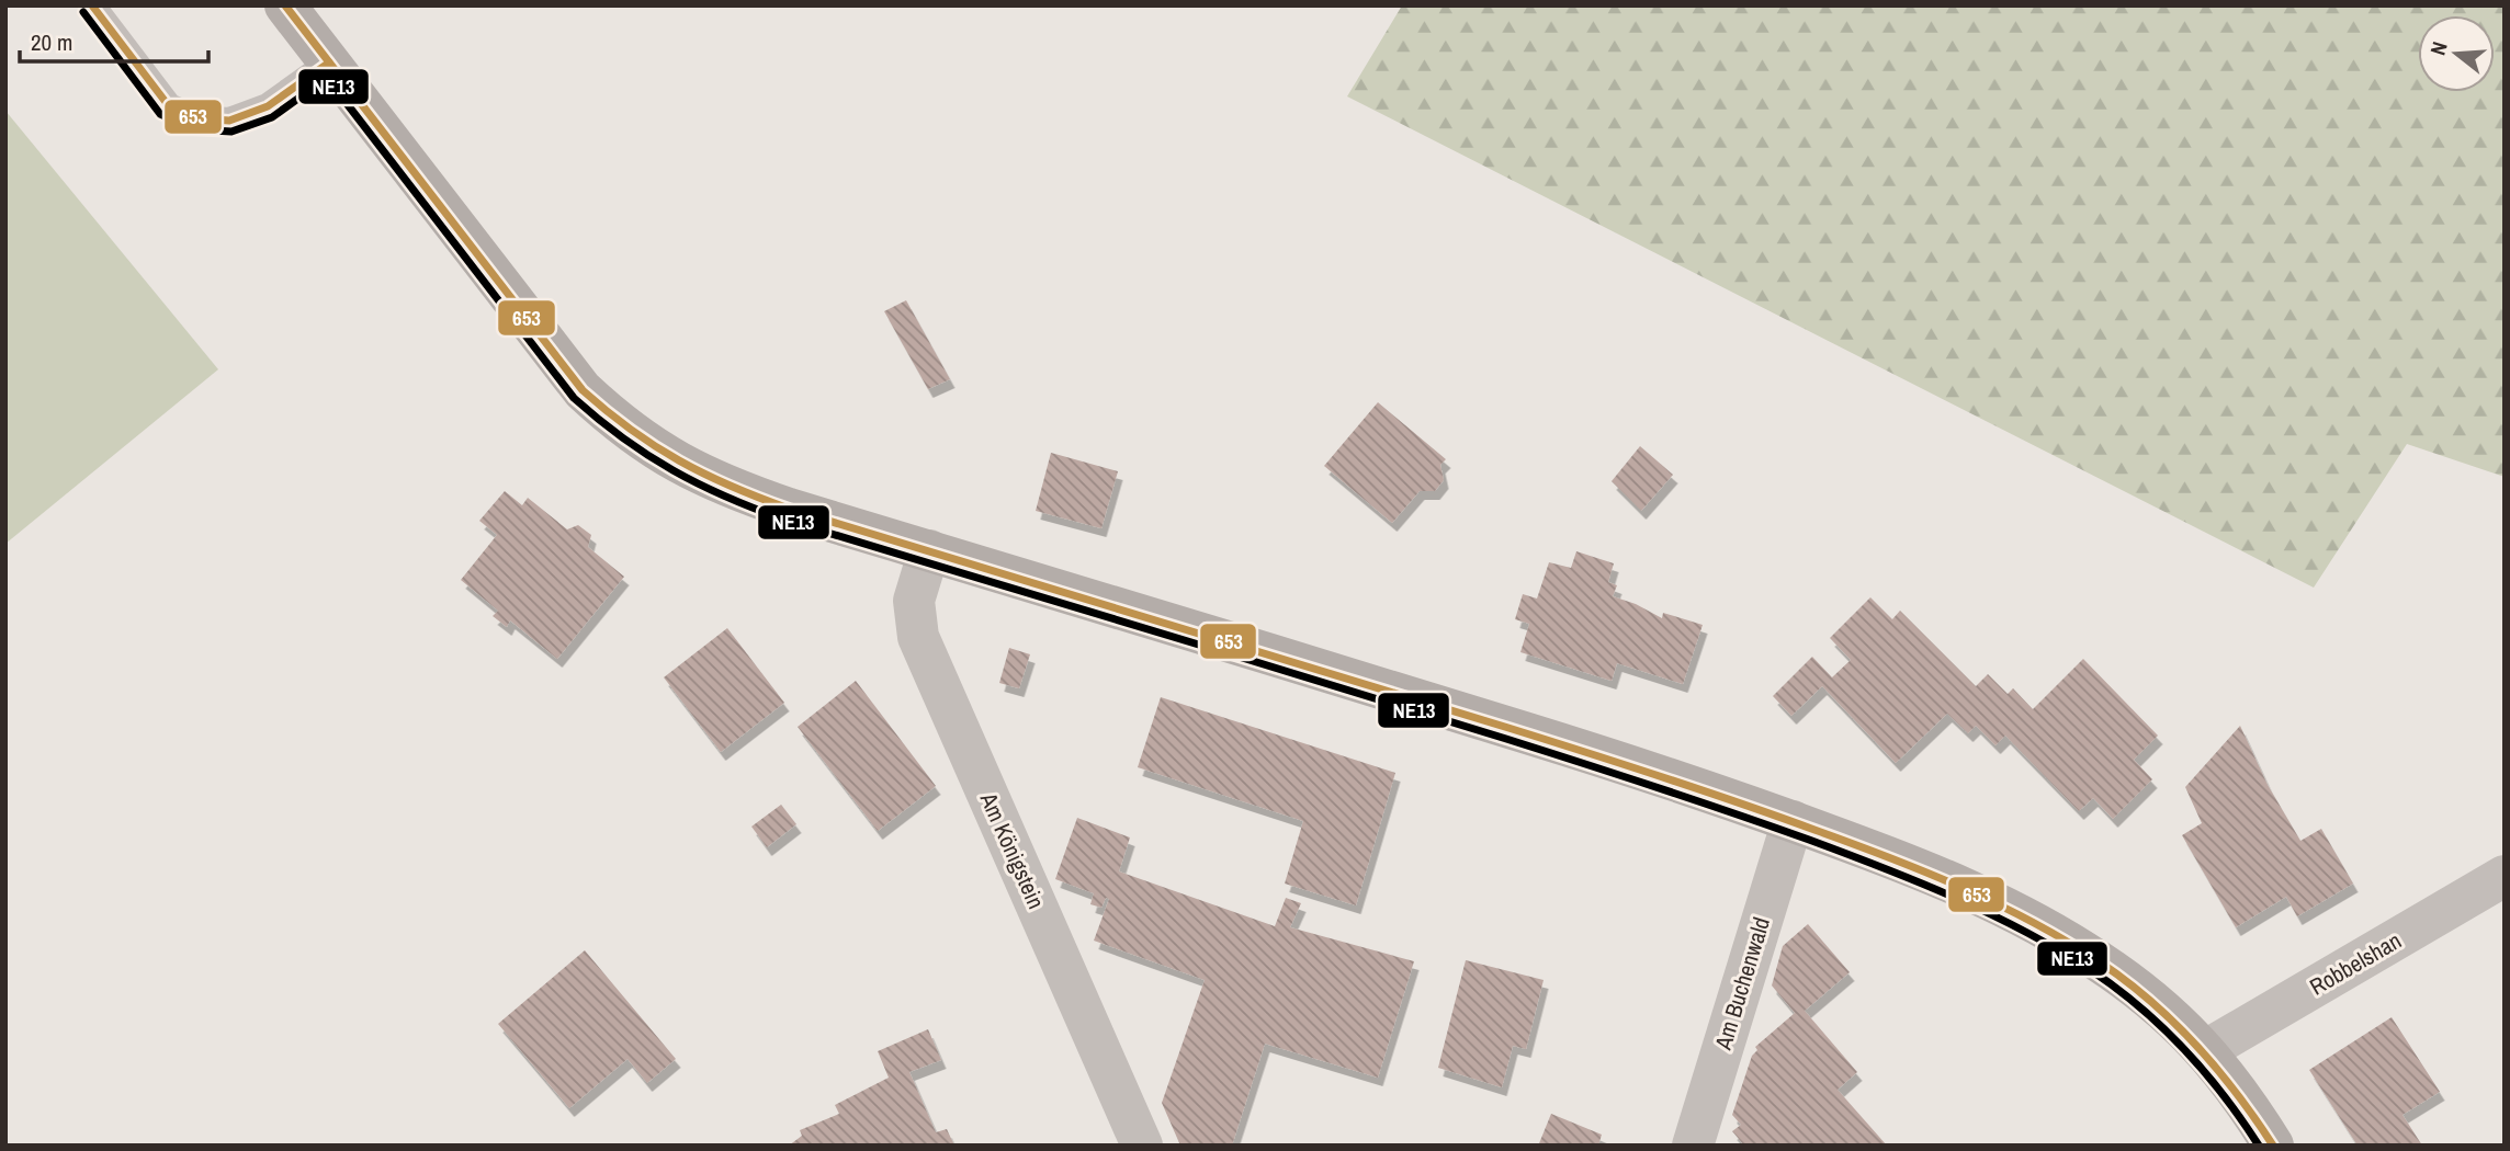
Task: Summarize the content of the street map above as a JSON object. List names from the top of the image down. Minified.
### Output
{"streets":{"street":["Am Königstein","Robbelshan","Am Buchenwald"]},"lines":["transit line 653","transit line NE13"],"scale_bar":"20 m","north":"left"}
